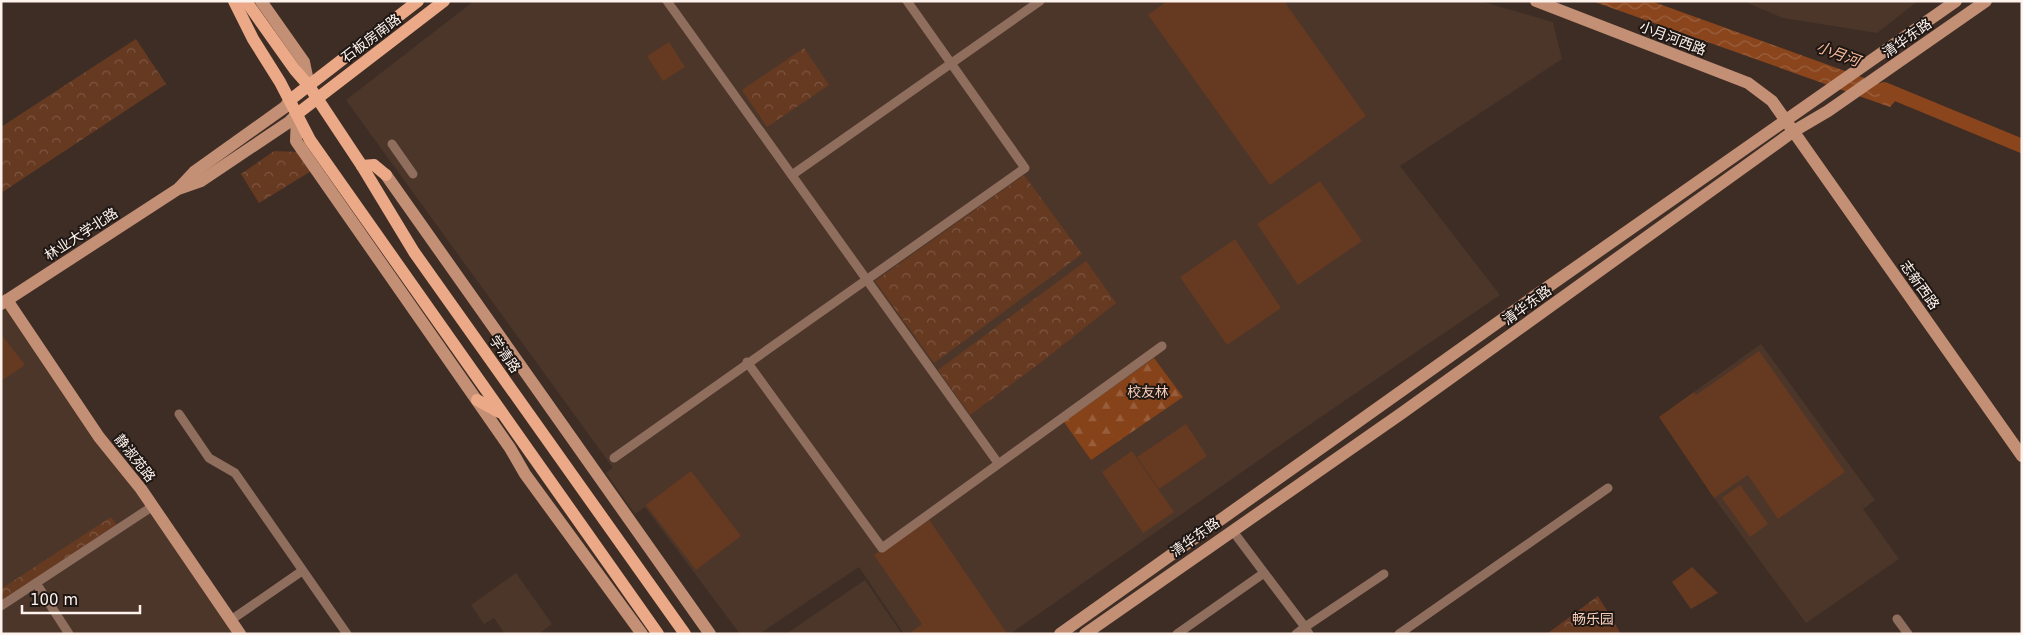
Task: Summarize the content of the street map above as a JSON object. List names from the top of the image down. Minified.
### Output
{"streets":{"main road":["石板房南路","学清路"],"street":["小月河西路","清华东路","林业大学北路","志新西路","静淑苑路"]},"crossings":[["石板房南路","林业大学北路"],["石板房南路","学清路"],["小月河西路","清华东路"],["小月河西路","志新西路"],["清华东路","志新西路"],["林业大学北路","静淑苑路"]],"water":["小月河"],"parks":["校友林","畅乐园"],"scale_bar":"100 m"}
